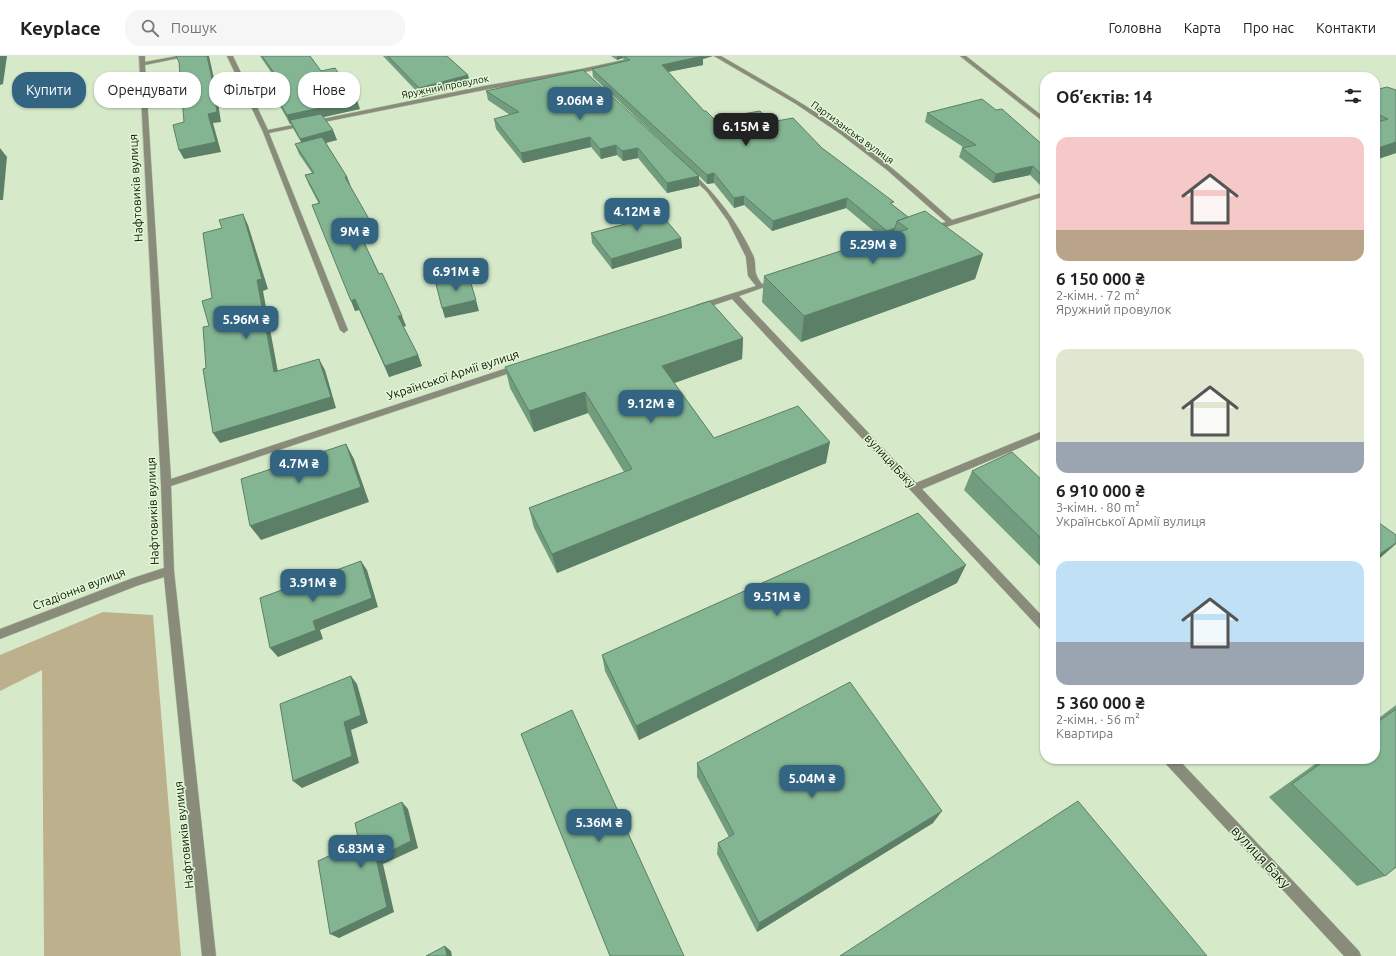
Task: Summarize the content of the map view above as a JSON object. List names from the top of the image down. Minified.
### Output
{"streets":{"street":["Яружний провулок","Партизанська вулиця","Нафтовиків вулиця","Української Армії вулиця","вулиця Баку","Стадіонна вулиця"]},"crossings":[["Нафтовиків вулиця","Української Армії вулиця"],["Нафтовиків вулиця","Стадіонна вулиця"]],"page":{"header":"Keyplace","search":"Пошук","nav":["Головна","Карта","Про нас","Контакти"],"chip":["Купити","Орендувати","Фільтри","Нове"],"heading":"Об’єктів: 14","price":["9.06M ₴","6.15M ₴","4.12M ₴","9M ₴","5.29M ₴","6.91M ₴","5.96M ₴","9.12M ₴","4.7M ₴","3.91M ₴","9.51M ₴","5.04M ₴","5.36M ₴","6.83M ₴"],"list":[{"name":"6 150 000 ₴","note":"2-кімн. · 72 m² · Яружний провулок"},{"name":"6 910 000 ₴","note":"3-кімн. · 80 m² · Української Армії вулиця"},{"name":"5 360 000 ₴","note":"2-кімн. · 56 m² · Квартира"}]}}
